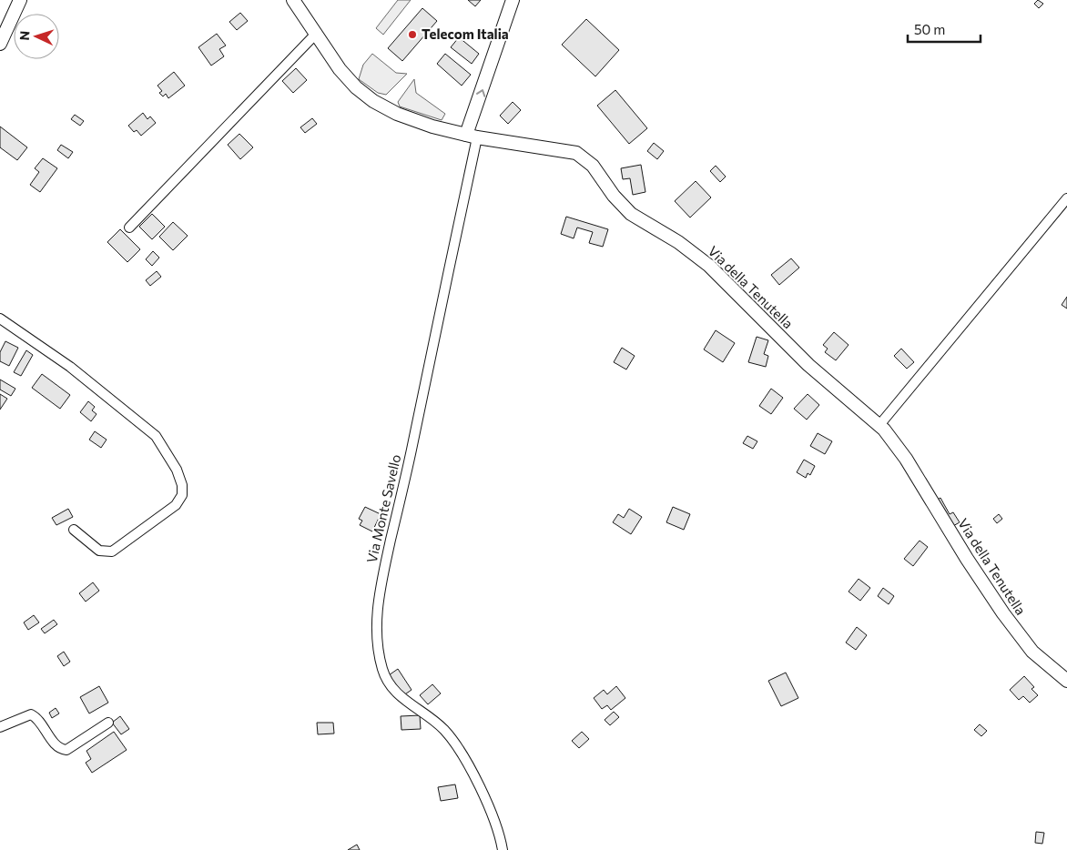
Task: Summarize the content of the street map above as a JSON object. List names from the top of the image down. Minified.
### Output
{"streets":{"street":["Via della Tenutella","Via Monte Savello"]},"crossings":[["Via della Tenutella","Via Monte Savello"]],"places":["Telecom Italia"],"scale_bar":"50 m","north":"left"}
